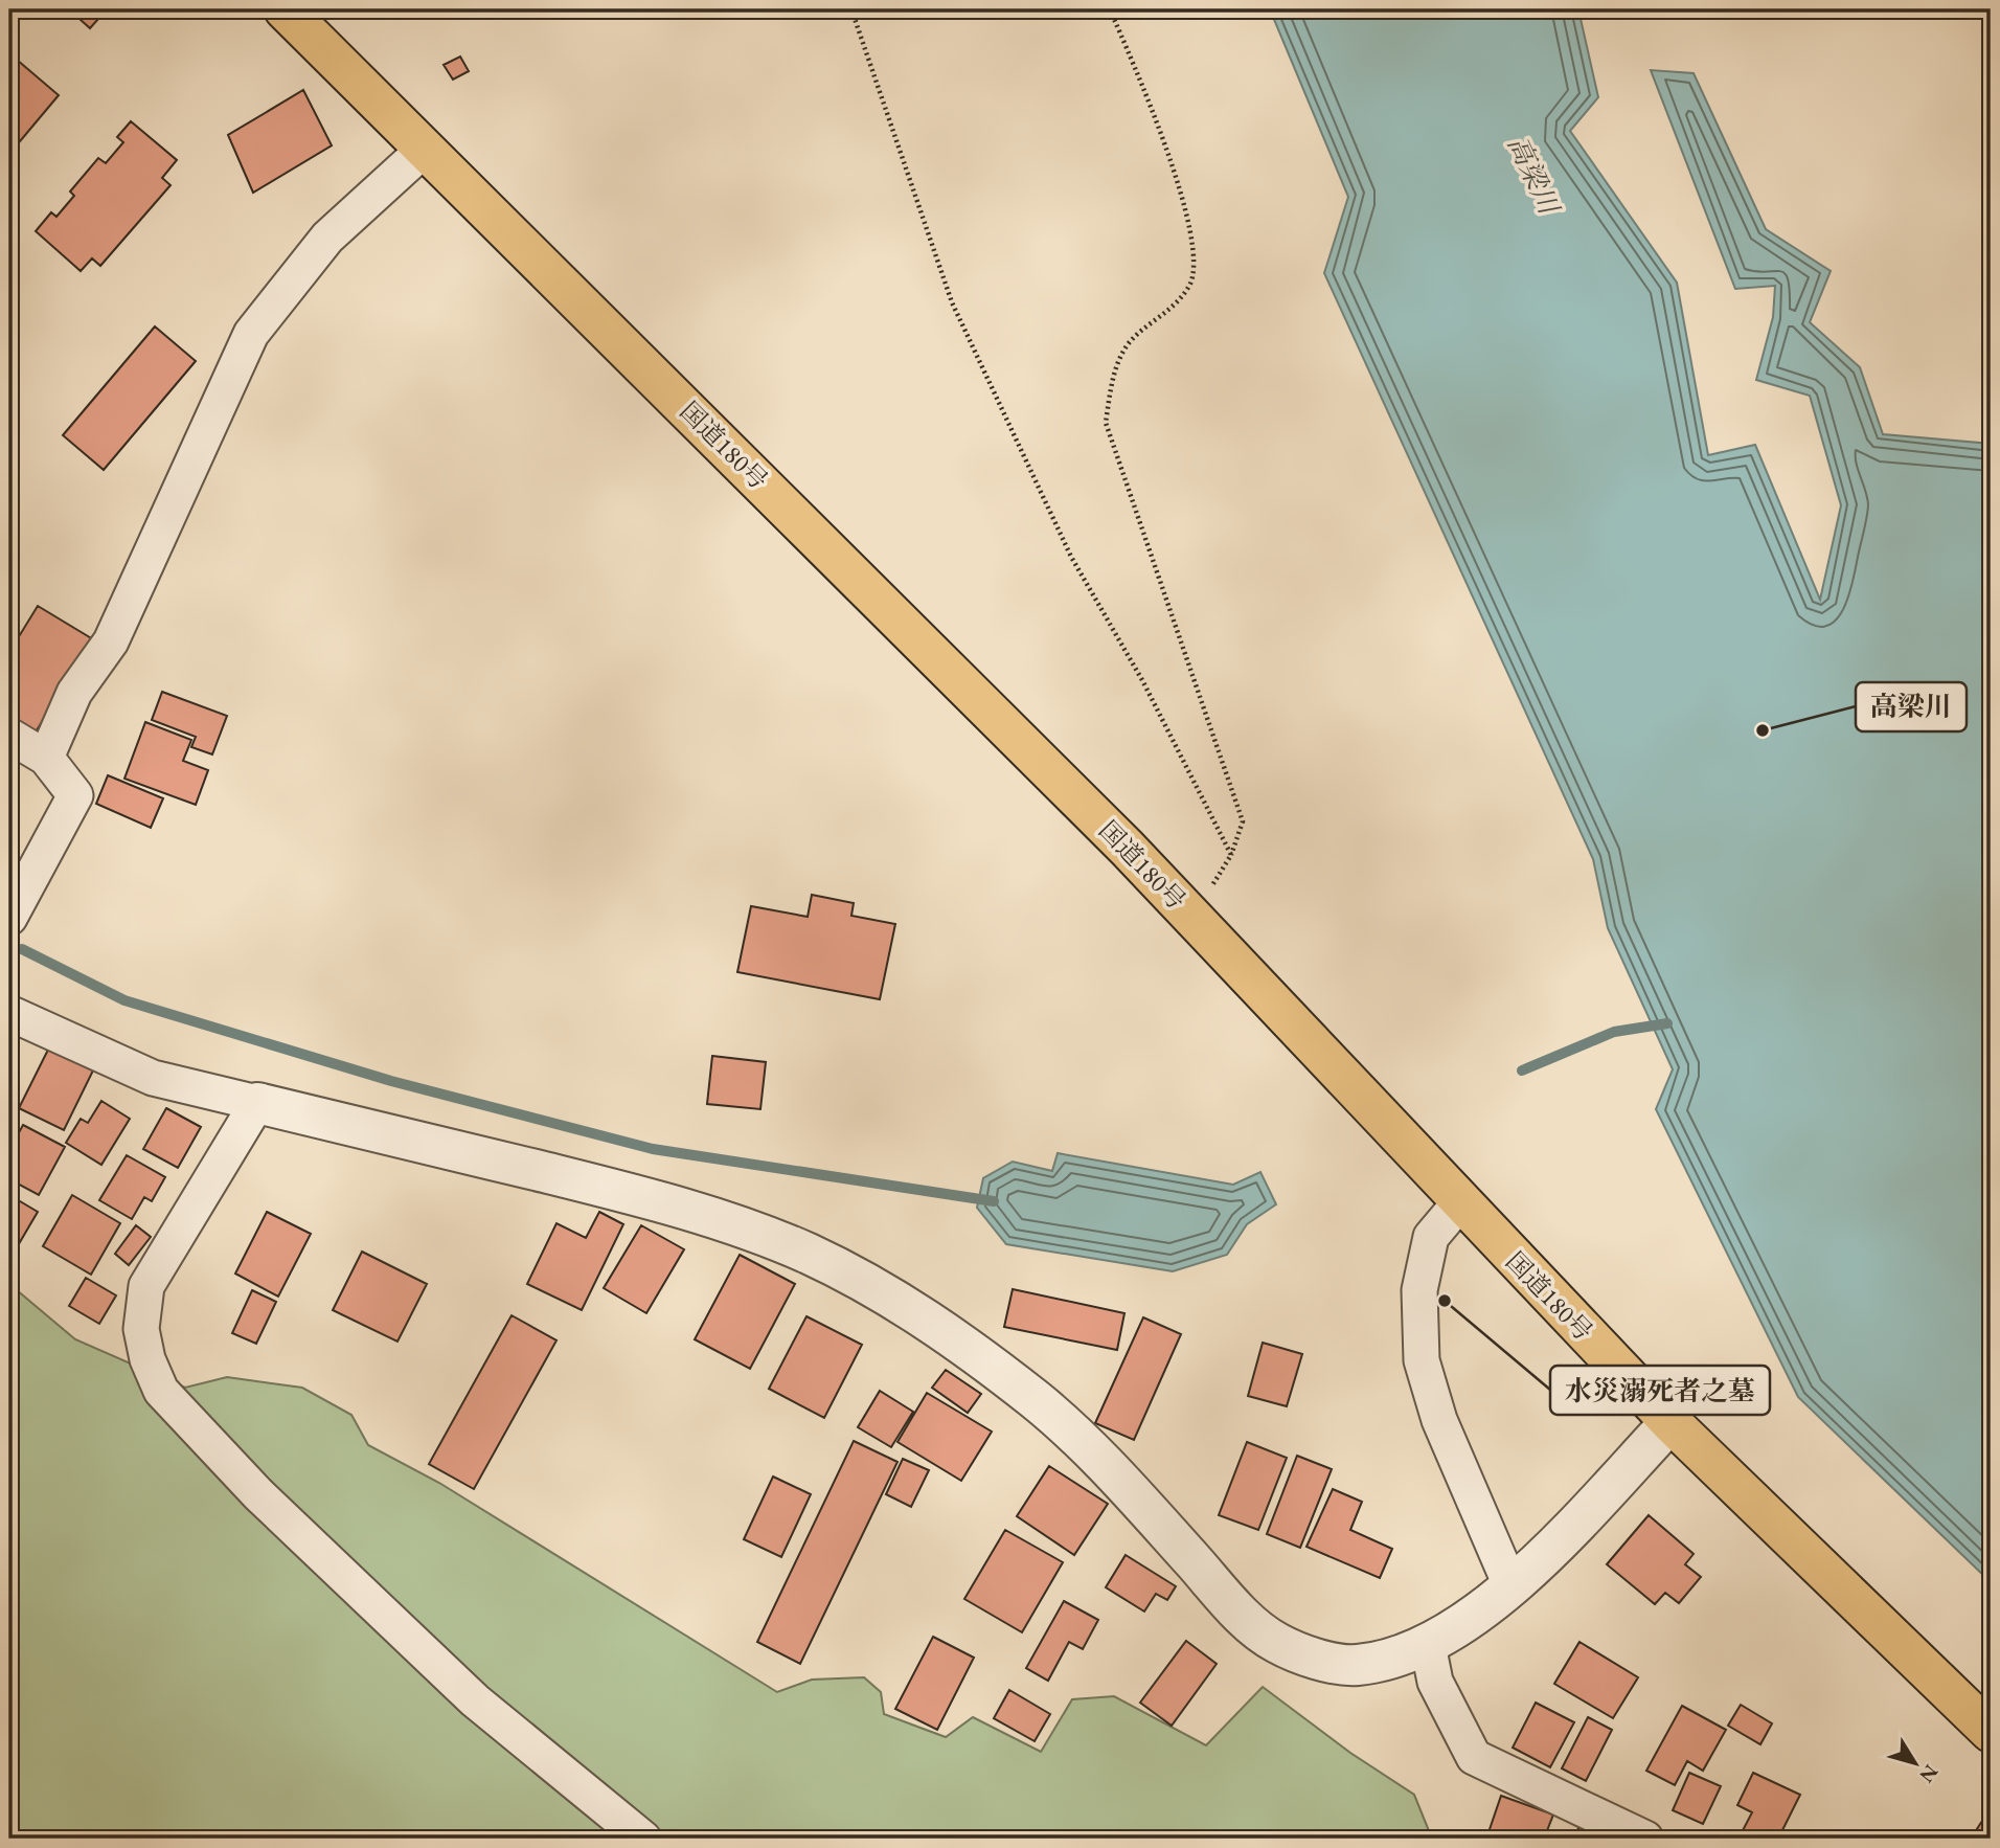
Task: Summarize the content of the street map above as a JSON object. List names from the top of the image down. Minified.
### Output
{"streets":{"highway":["国道180号"]},"water":["高梁川"],"places":["高梁川","水災溺死者之墓"],"north":"bottom right"}
